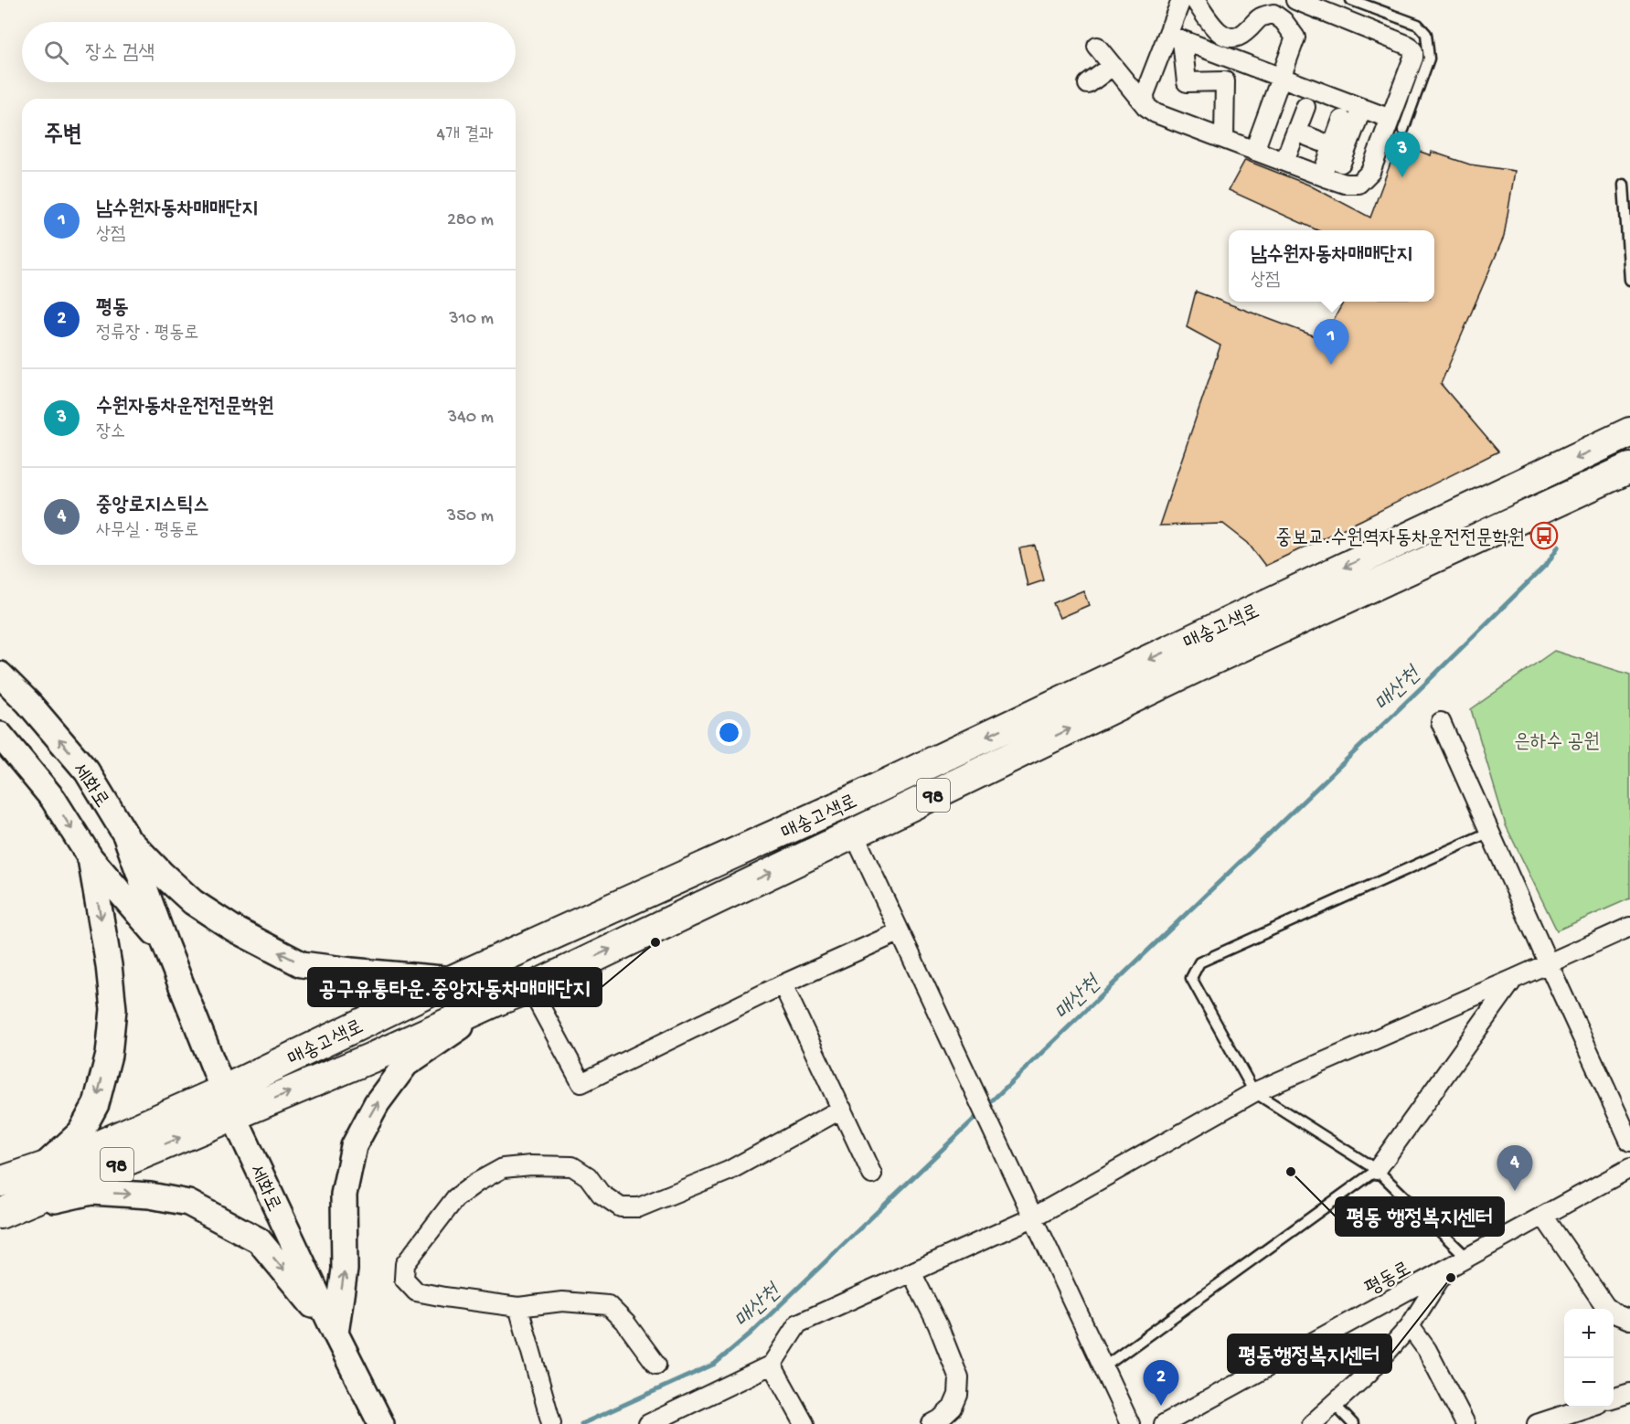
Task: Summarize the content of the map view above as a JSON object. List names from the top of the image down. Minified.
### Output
{"streets":{"main road":["매송고색로","세화로","98"],"street":["평동로"]},"crossings":[["매송고색로","세화로"]],"water":["매산천"],"parks":["은하수 공원"],"places":{"bus stop":["중보교.수원역자동차운전전문학원"],"other":["공구유통타운.중앙자동차매매단지","평동 행정복지센터","평동행정복지센터"]},"page":{"search":"장소 검색","heading":["주변","4개 결과"],"pins":["3","1","4","2"],"list":[{"mark":"1","name":"남수원자동차매매단지","note":"상점","value":"280 m"},{"mark":"2","name":"평동","note":"정류장 · 평동로","value":"310 m"},{"mark":"3","name":"수원자동차운전전문학원","note":"장소","value":"340 m"},{"mark":"4","name":"중앙로지스틱스","note":"사무실 · 평동로","value":"350 m"}],"popup":["남수원자동차매매단지","상점"],"map_buttons":["+","−"]}}
